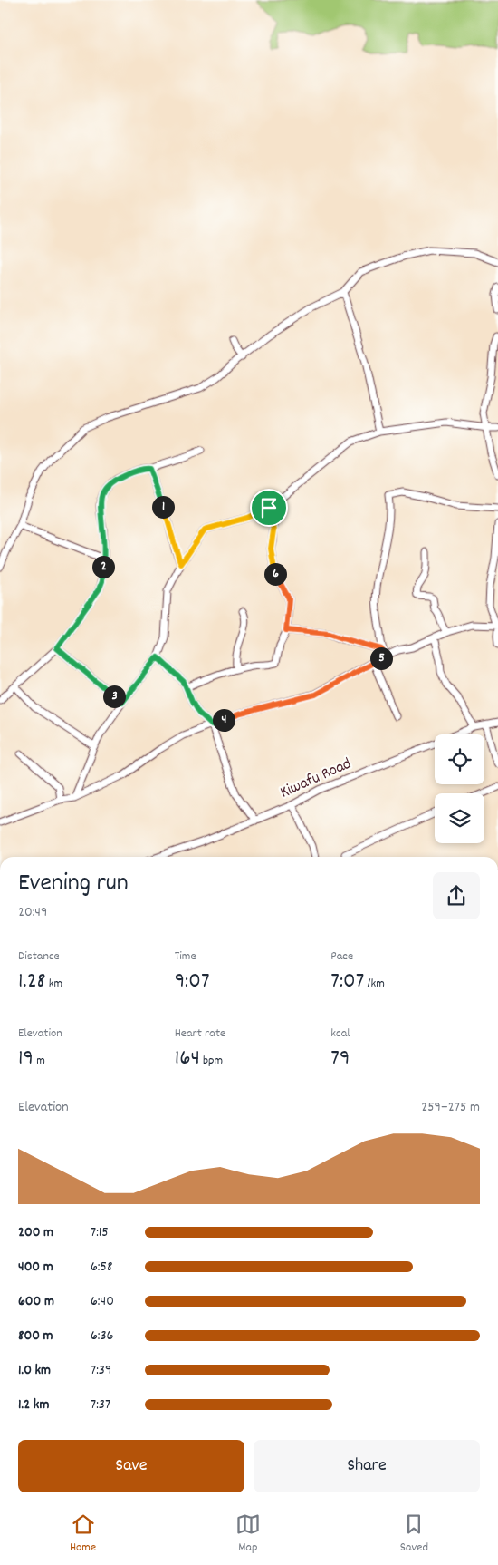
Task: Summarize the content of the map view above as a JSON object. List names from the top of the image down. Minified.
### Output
{"streets":{"street":["Kiwafu Road"]},"page":{"pins":["1","2","6","5","3","4"],"heading":["Evening run","20:49"],"stats":[["Distance","1.28 km"],["Time","9:07"],["Pace","7:07 /km"],["Elevation","19 m"],["Heart rate","164 bpm"],["kcal","79"]],"chart":["Elevation","259–275 m"],"list":[{"name":"200 m","note":"7:15"},{"name":"400 m","note":"6:58"},{"name":"600 m","note":"6:40"},{"name":"800 m","note":"6:36"},{"name":"1.0 km","note":"7:39"},{"name":"1.2 km","note":"7:37"}],"buttons":["Save","Share"],"tabs":["Home","Map","Saved"]}}
